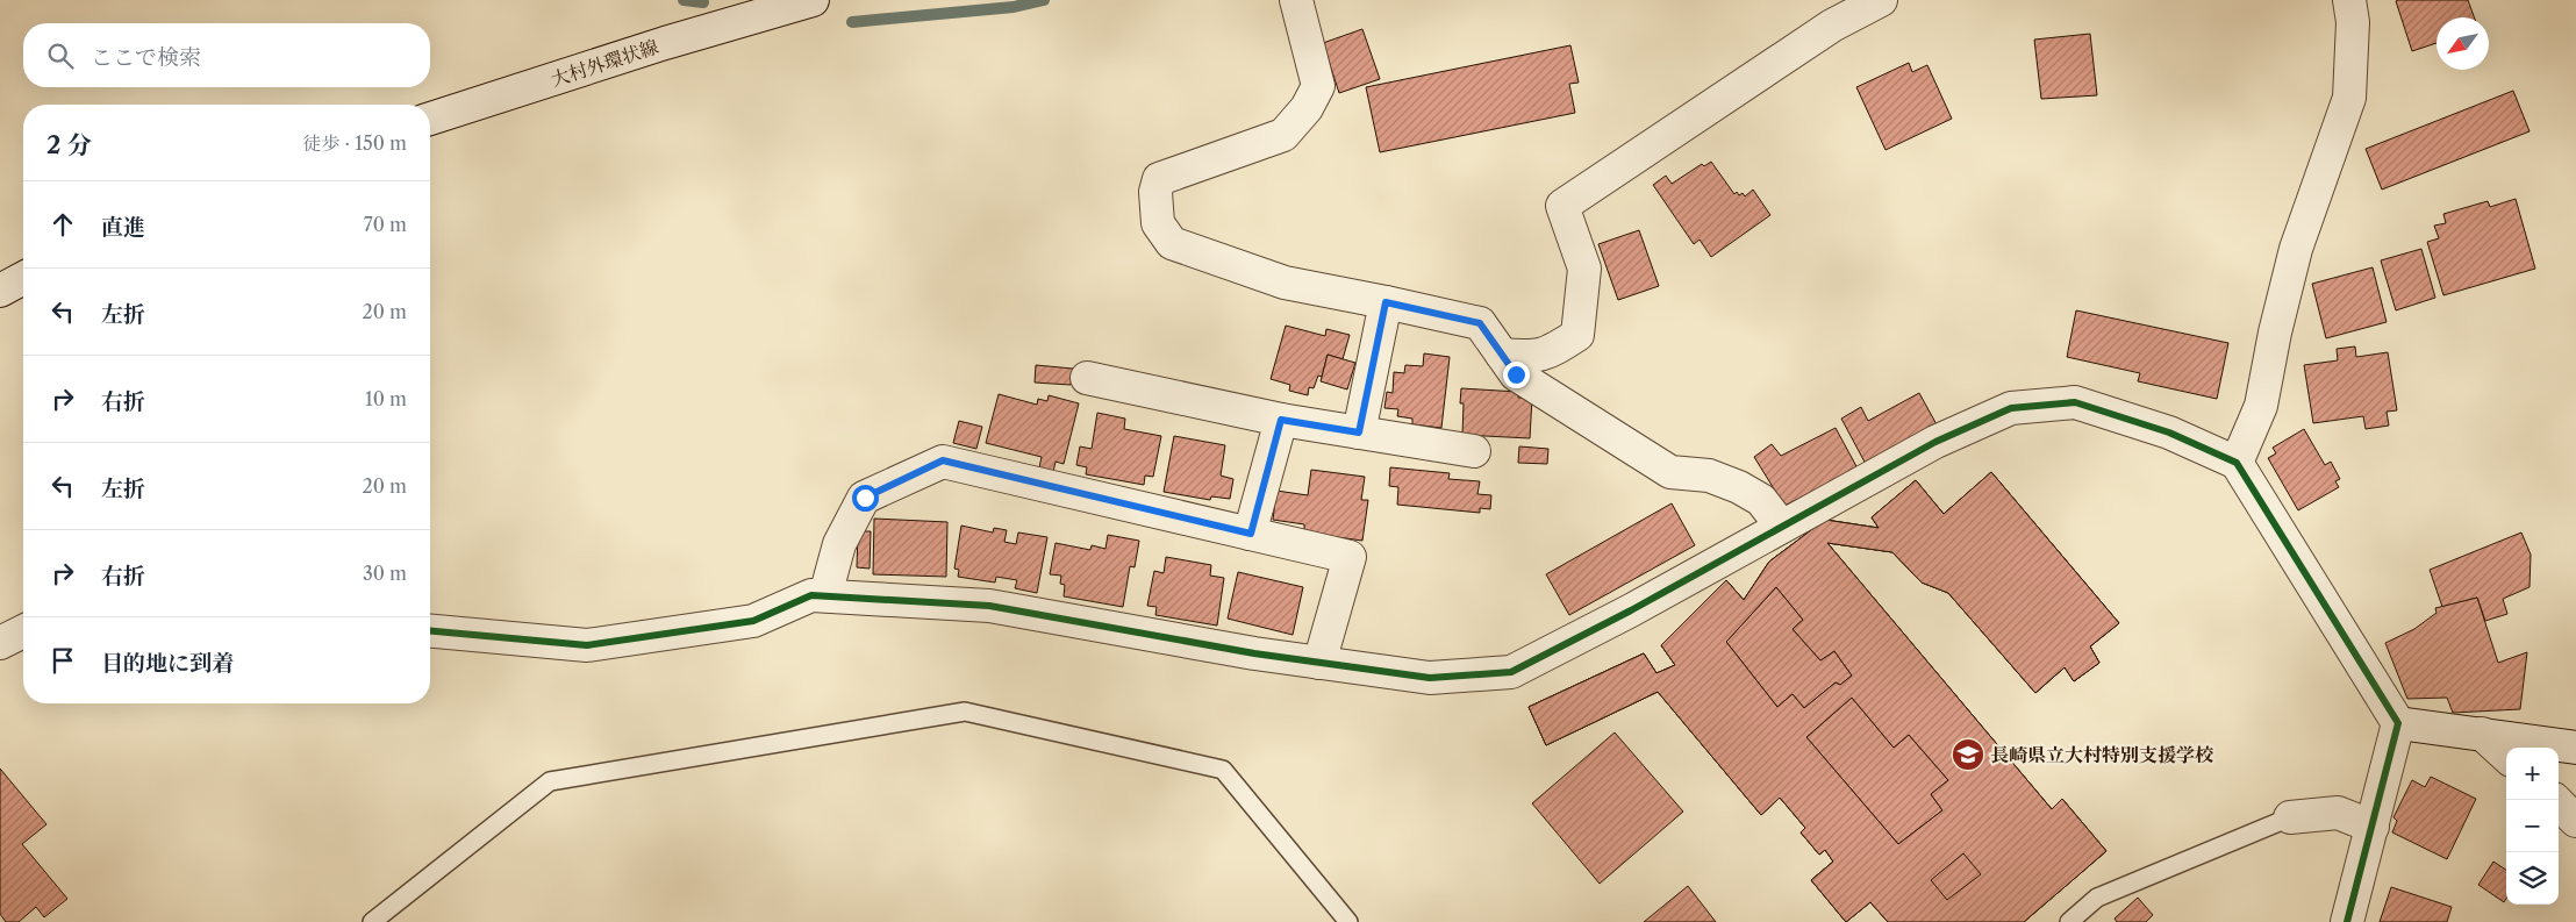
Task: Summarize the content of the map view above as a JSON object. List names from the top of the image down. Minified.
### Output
{"streets":{"street":["大村外環状線"]},"places":{"school or university":["長崎県立大村特別支援学校"]},"north":"bottom left","page":{"search":"ここで検索","heading":["2 分","徒歩 · 150 m"],"list":[["直進","70 m"],["左折","20 m"],["右折","10 m"],["左折","20 m"],["右折","30 m"],"目的地に到着"],"map_buttons":["+","−"]}}
